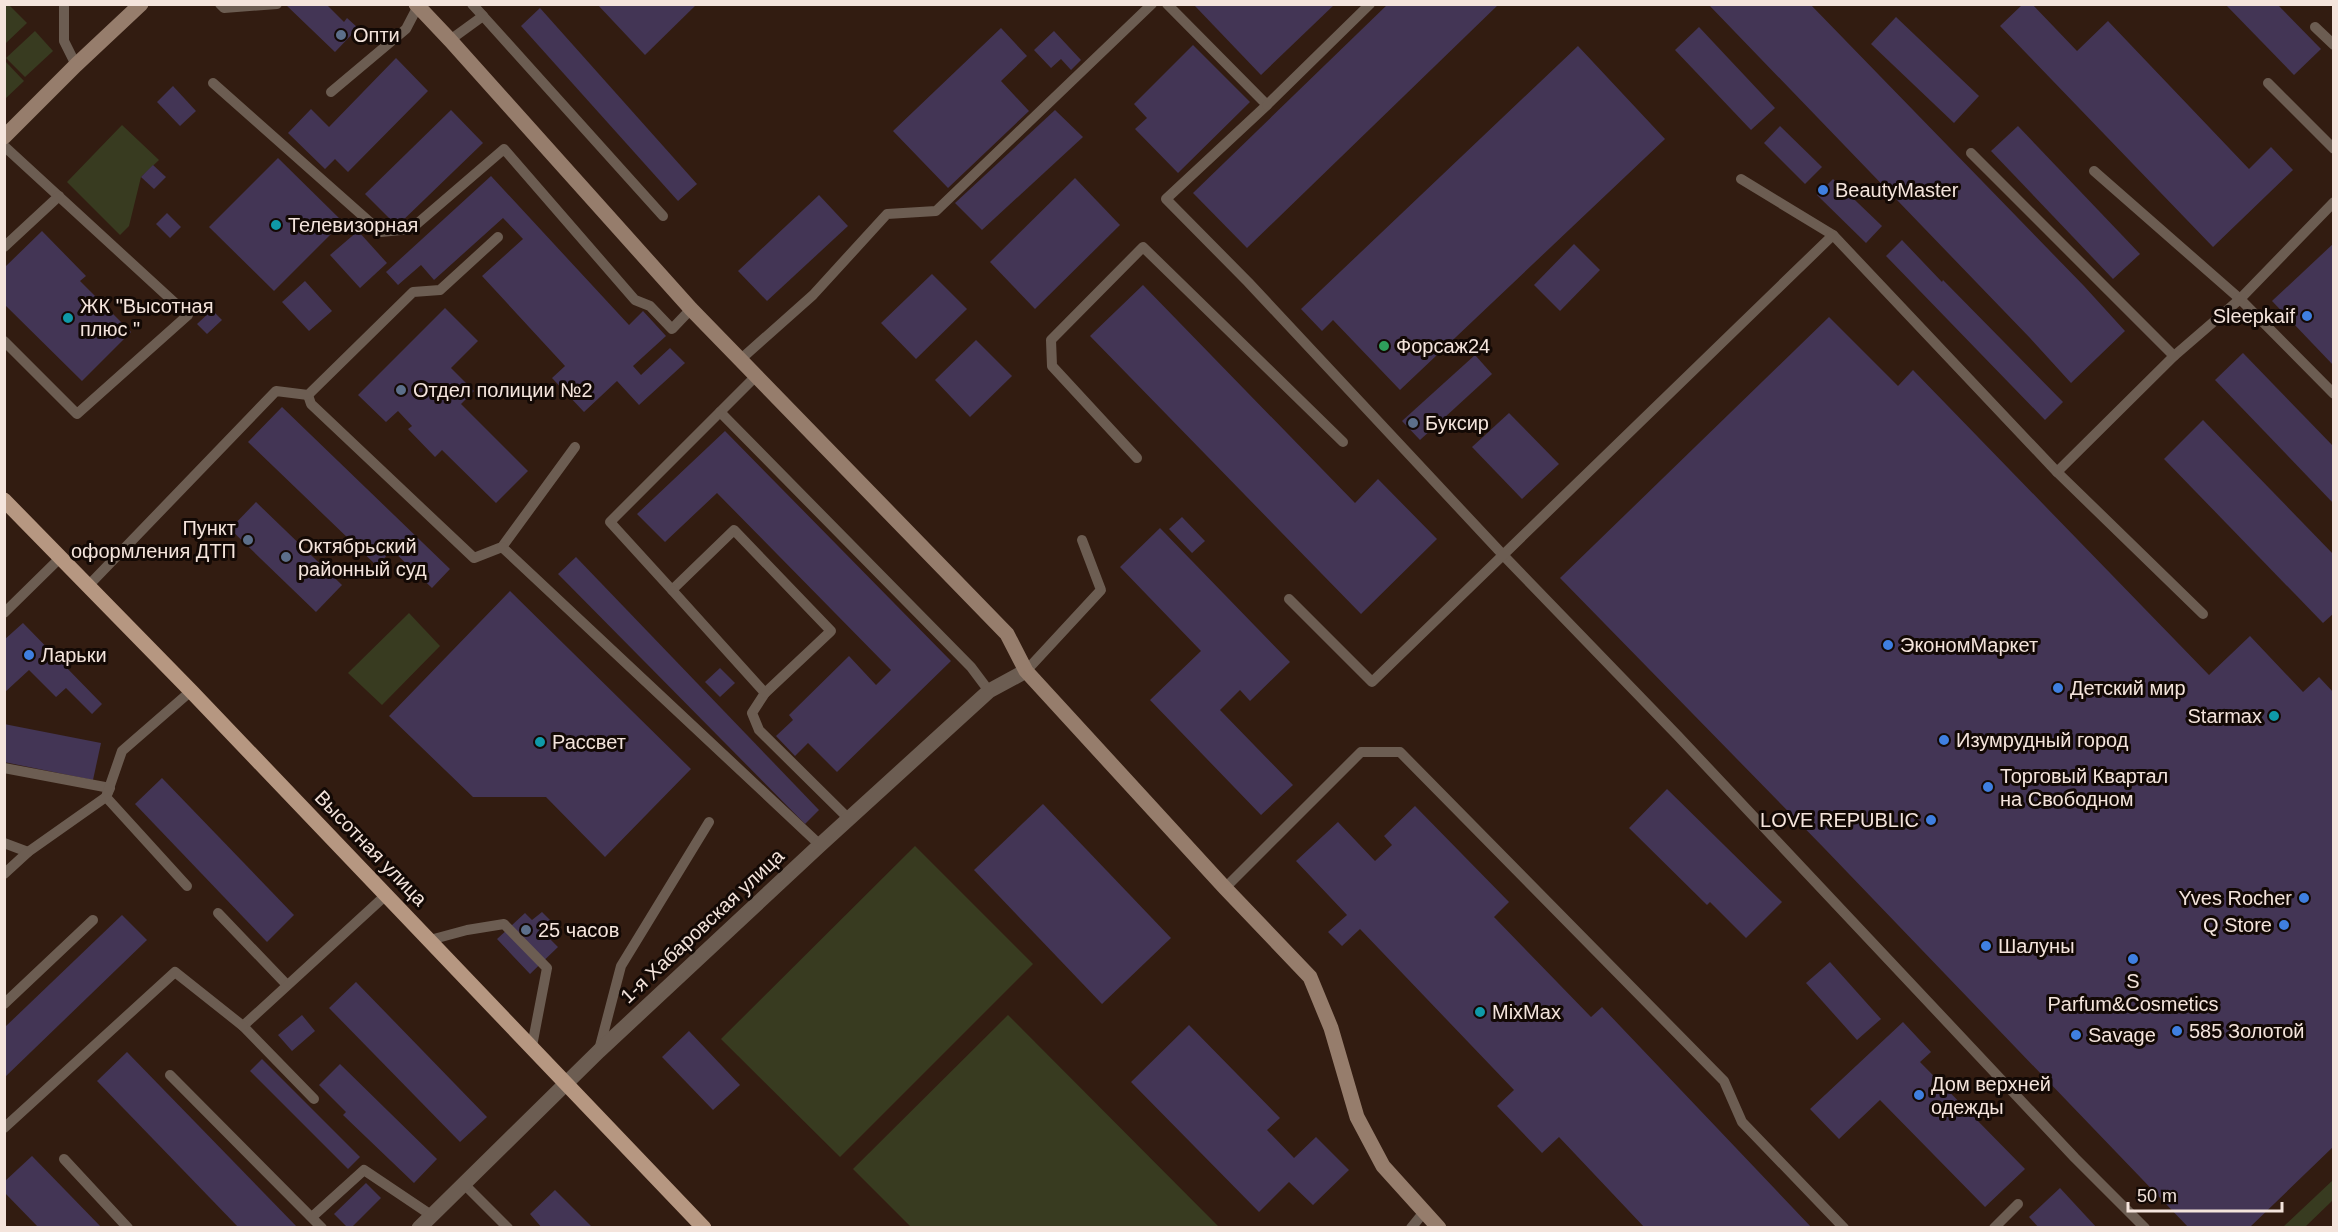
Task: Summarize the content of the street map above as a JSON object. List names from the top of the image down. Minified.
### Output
{"streets":{"main road":["Высотная улица"],"street":["1-я Хабаровская улица"]},"crossings":[["Высотная улица","1-я Хабаровская улица"]],"places":["Опти","BeautyMaster","Телевизорная","Sleepkaif","ЖК \"Высотная плюс \"","Форсаж24","Отдел полиции №2","Буксир","Пункт оформления ДТП","Октябрьский районный суд","ЭкономМаркет","Ларьки","Детский мир","Starmax","Изумрудный город","Рассвет","Торговый Квартал на Свободном","LOVE REPUBLIC","Yves Rocher","Q Store","25 часов","Шалуны","S Parfum&Cosmetics","MixMax","585 Золотой","Savage","Дом верхней одежды"],"scale_bar":"50 m"}
